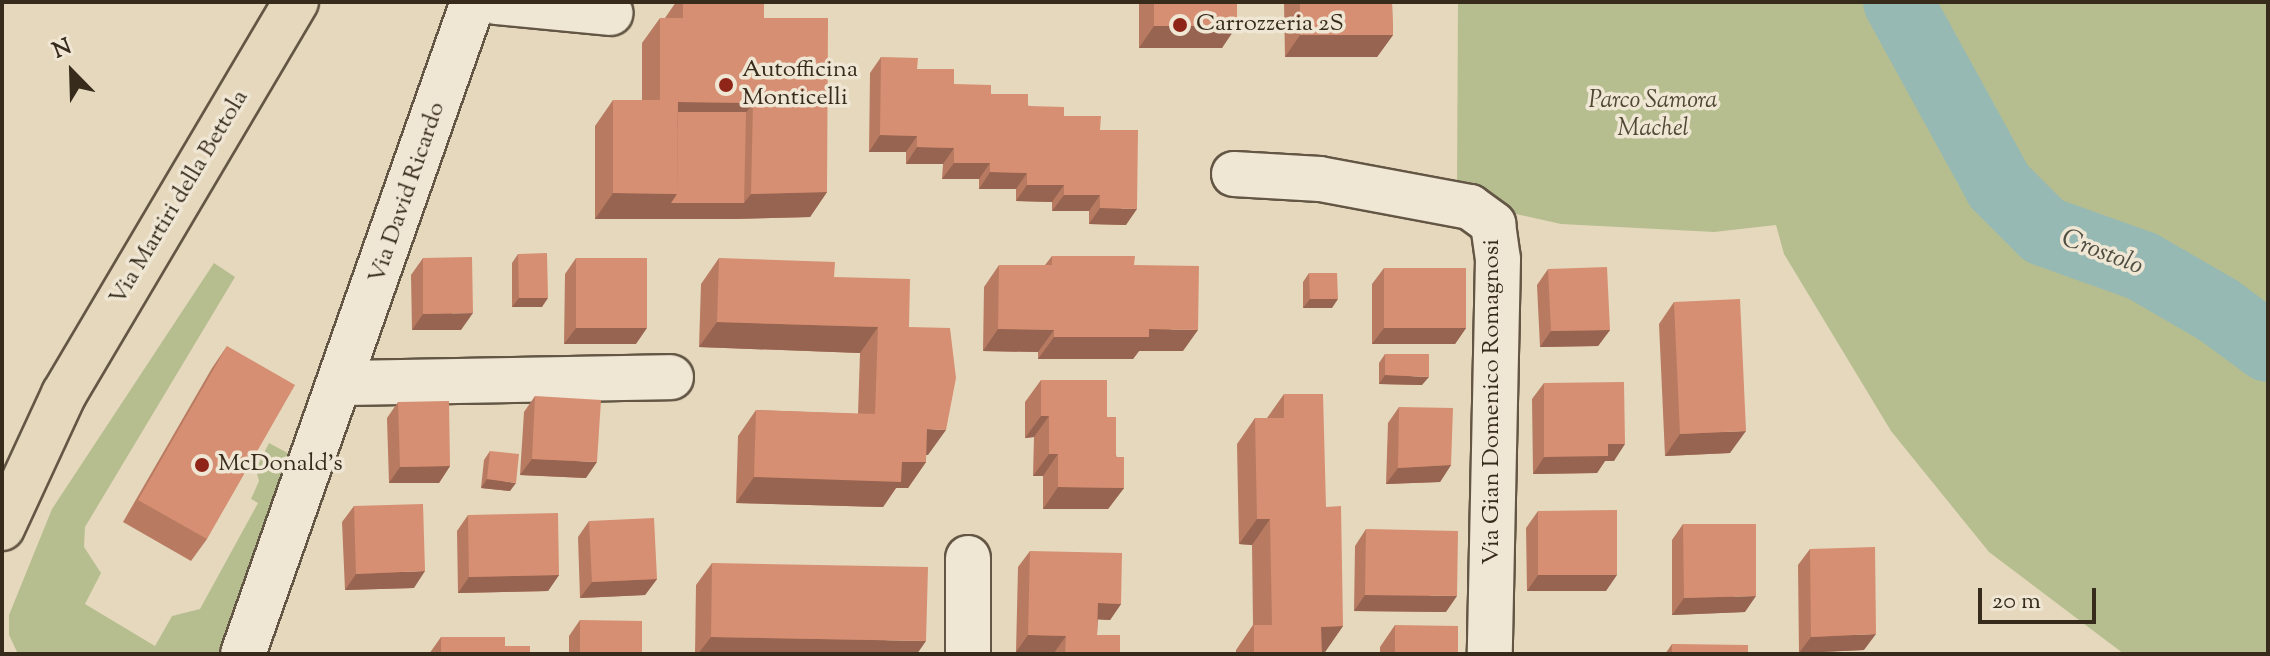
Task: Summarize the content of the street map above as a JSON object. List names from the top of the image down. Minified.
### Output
{"streets":{"main road":["Via Martiri della Bettola"],"street":["Via David Ricardo","Via Gian Domenico Romagnosi"]},"water":["Crostolo"],"parks":["Parco Samora Machel"],"places":["Carrozzeria 2S","Autofficina Monticelli","McDonald's"],"scale_bar":"20 m","north":"top left"}
